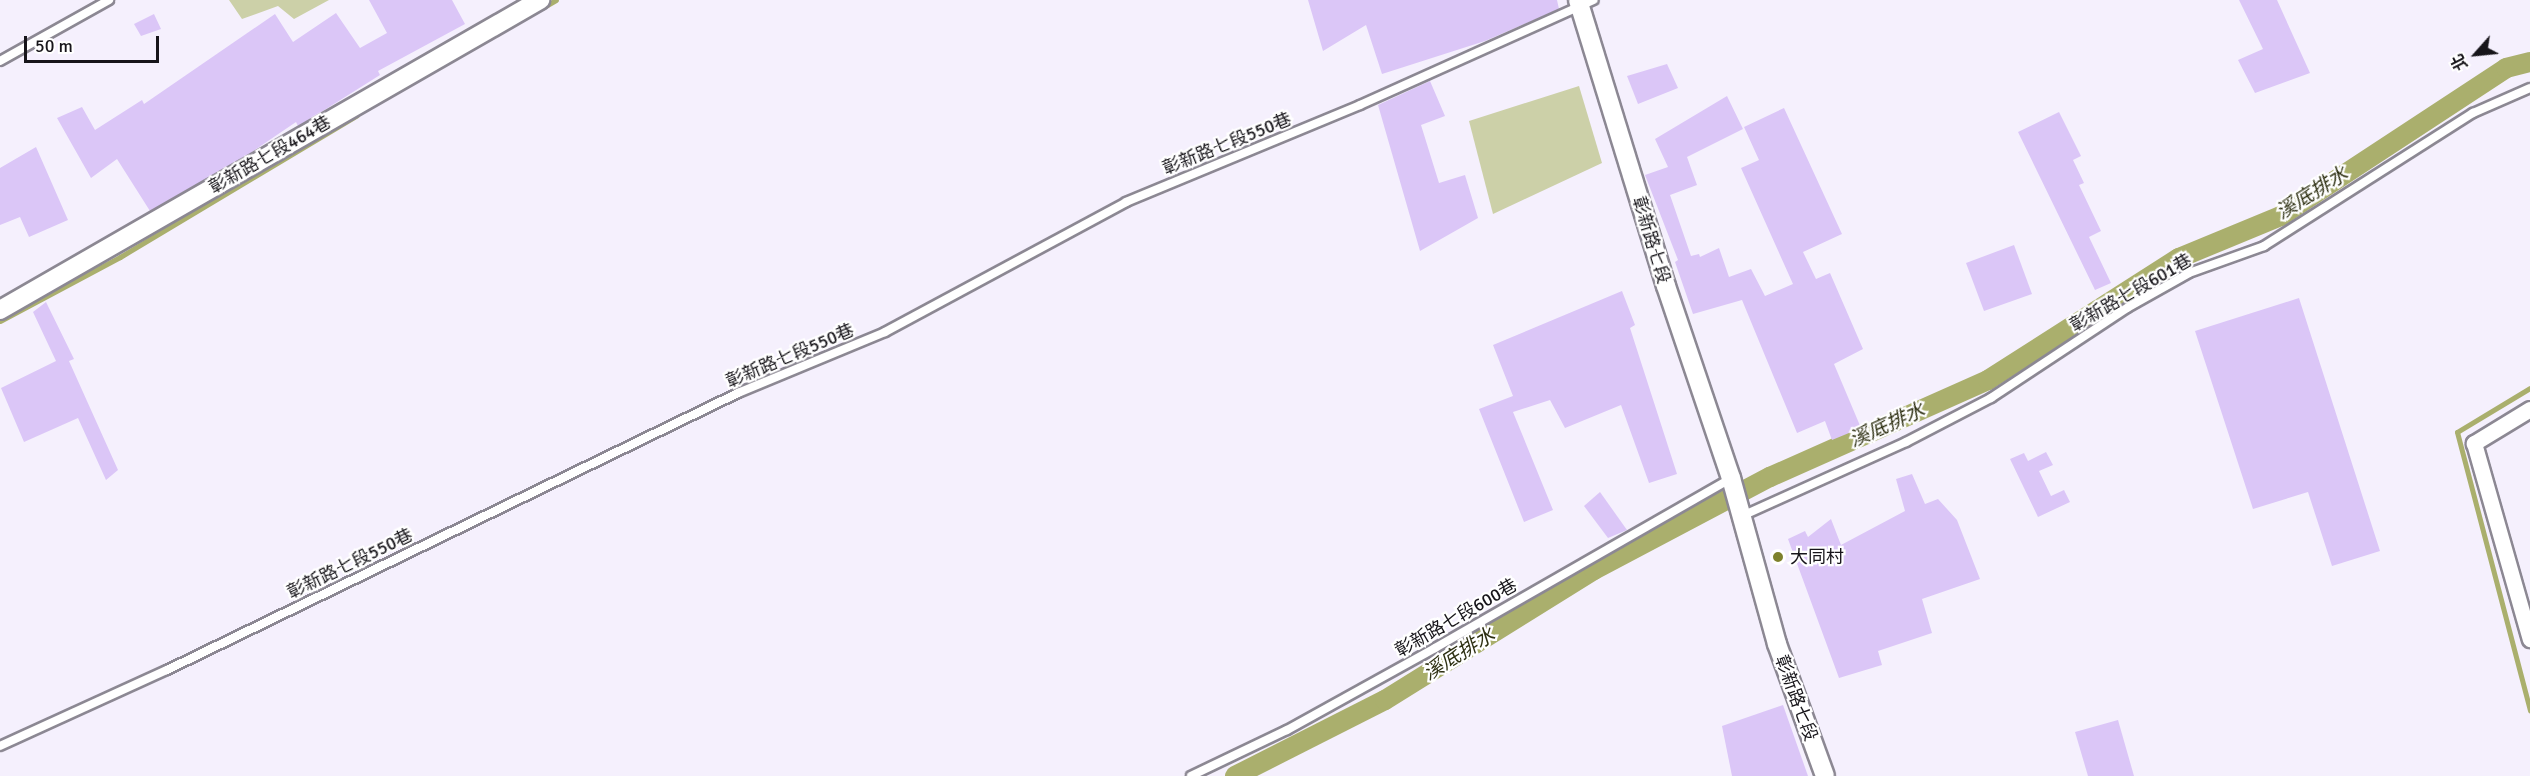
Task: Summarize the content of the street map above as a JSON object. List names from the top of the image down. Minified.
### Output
{"streets":{"street":["彰新路七段464巷","彰新路七段"],"lane":["彰新路七段550巷","彰新路七段601巷","彰新路七段600巷"]},"crossings":[["彰新路七段550巷","彰新路七段"],["彰新路七段","彰新路七段601巷"],["彰新路七段","彰新路七段600巷"]],"water":["溪底排水"],"places":["大同村"],"scale_bar":"50 m","north":"bottom left"}
